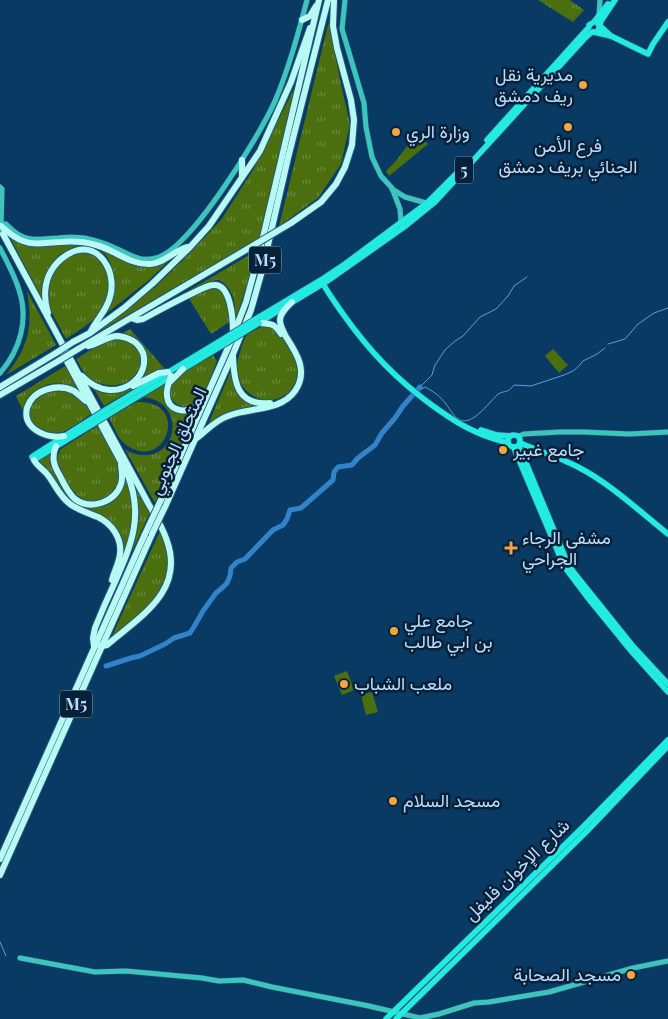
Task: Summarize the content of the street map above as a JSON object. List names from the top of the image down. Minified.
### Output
{"streets":{"highway":["M5","المتحلق الجنوبي"],"main road":["5","شارع الإخوان فليفل"]},"places":{"other":["مديرية نقل ريف دمشق","فرع الأمن الجنائي بريف دمشق","وزارة الري","جامع غبير","جامع علي بن ابي طالب","ملعب الشباب","مسجد السلام","مسجد الصحابة"],"health":["مشفى الرجاء الجراحي"]}}
